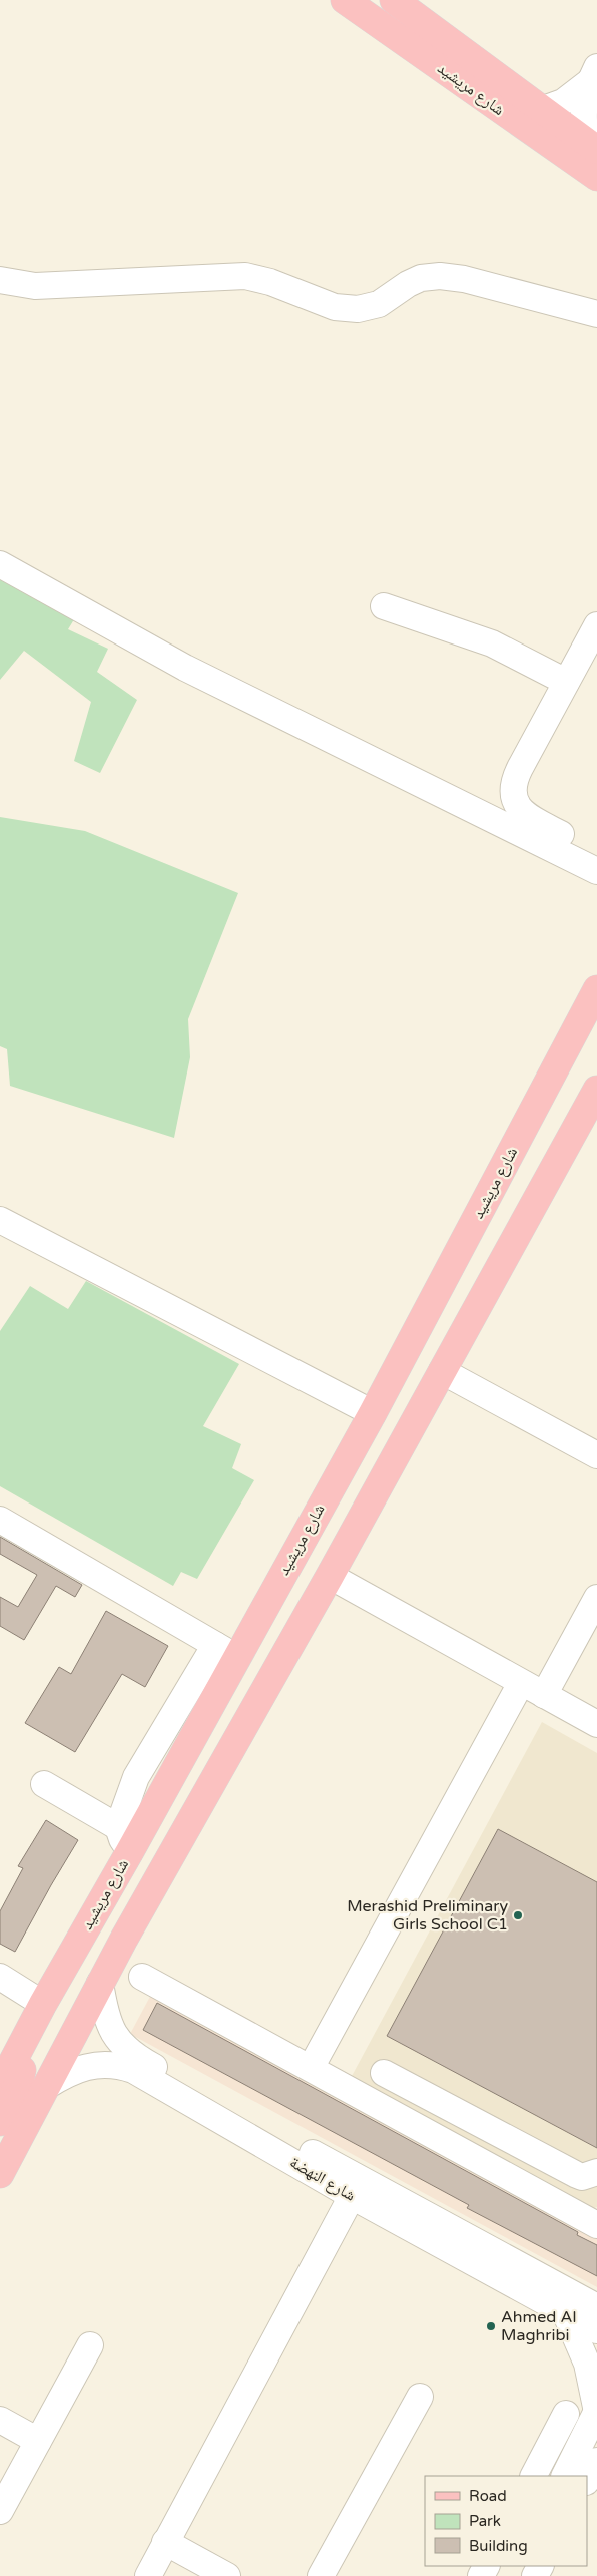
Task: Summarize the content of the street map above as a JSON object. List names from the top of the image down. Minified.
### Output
{"streets":{"main road":["شارع مريشيد"],"street":["شارع النهضة"]},"places":["Merashid Preliminary Girls School C1","Ahmed Al Maghribi"],"legend":["Road","Park","Building"]}
